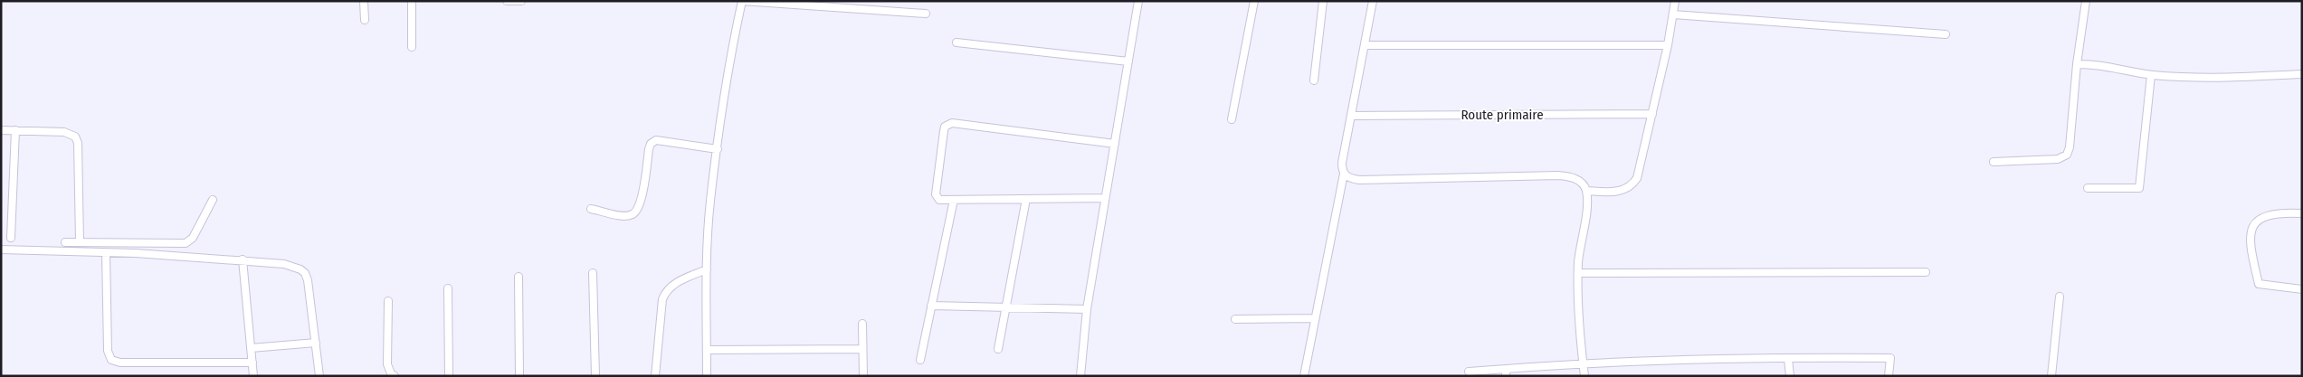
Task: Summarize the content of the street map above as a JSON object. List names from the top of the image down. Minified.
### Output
{"streets":{"street":["Route primaire"]}}
